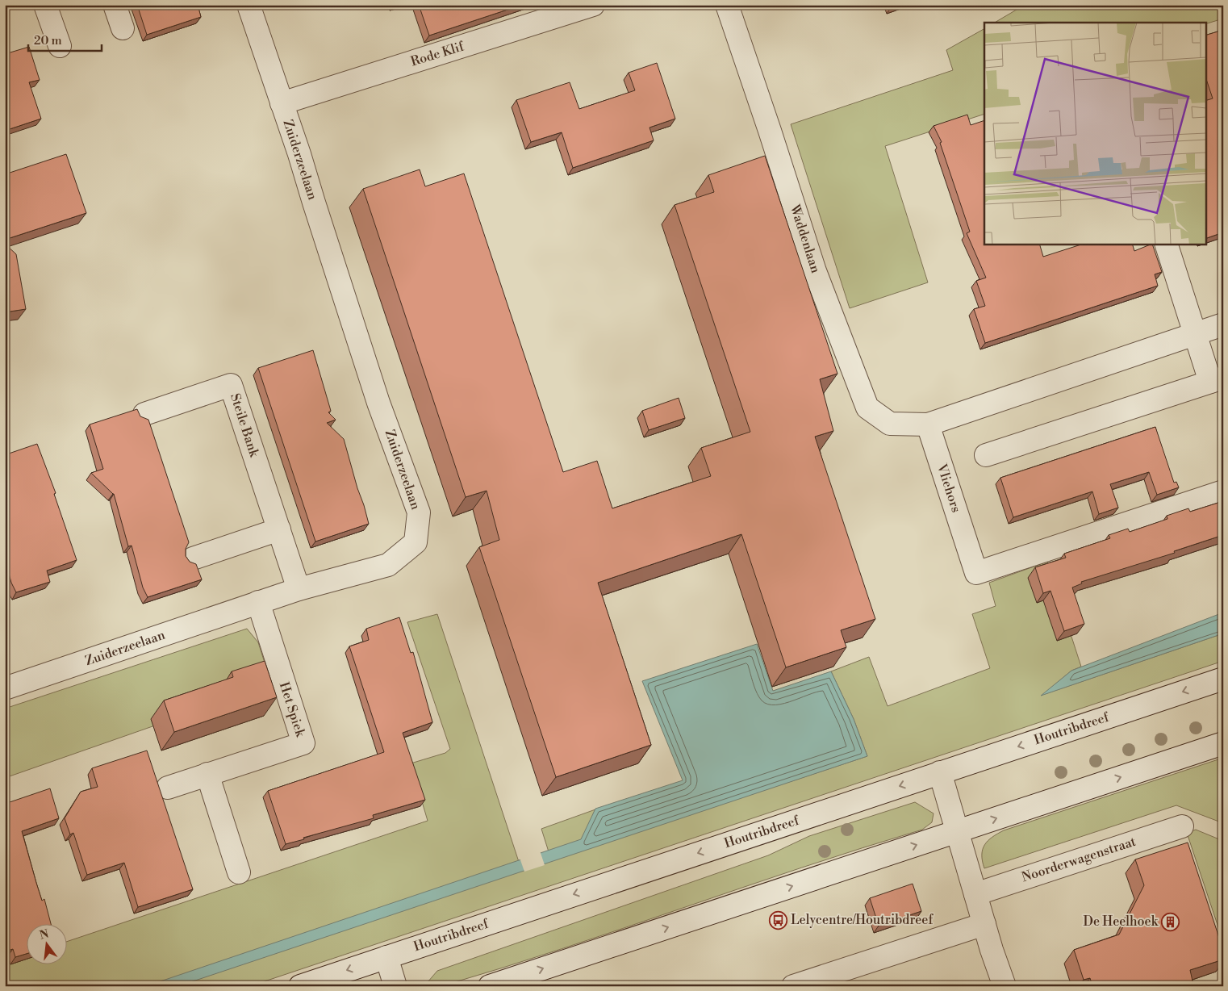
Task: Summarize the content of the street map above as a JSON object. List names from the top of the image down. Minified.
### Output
{"streets":{"street":["Rode Klif","Zuiderzeelaan","Waddenlaan","Steile Bank","Vliehors","Het Spiek","Houtribdreef","Noorderwagenstraat"]},"crossings":[["Rode Klif","Zuiderzeelaan"],["Zuiderzeelaan","Steile Bank"],["Zuiderzeelaan","Het Spiek"],["Waddenlaan","Vliehors"]],"places":{"bus stop":["Lelycentre/Houtribdreef"],"building":["De Heelhoek"]},"scale_bar":"20 m","north":"top"}
